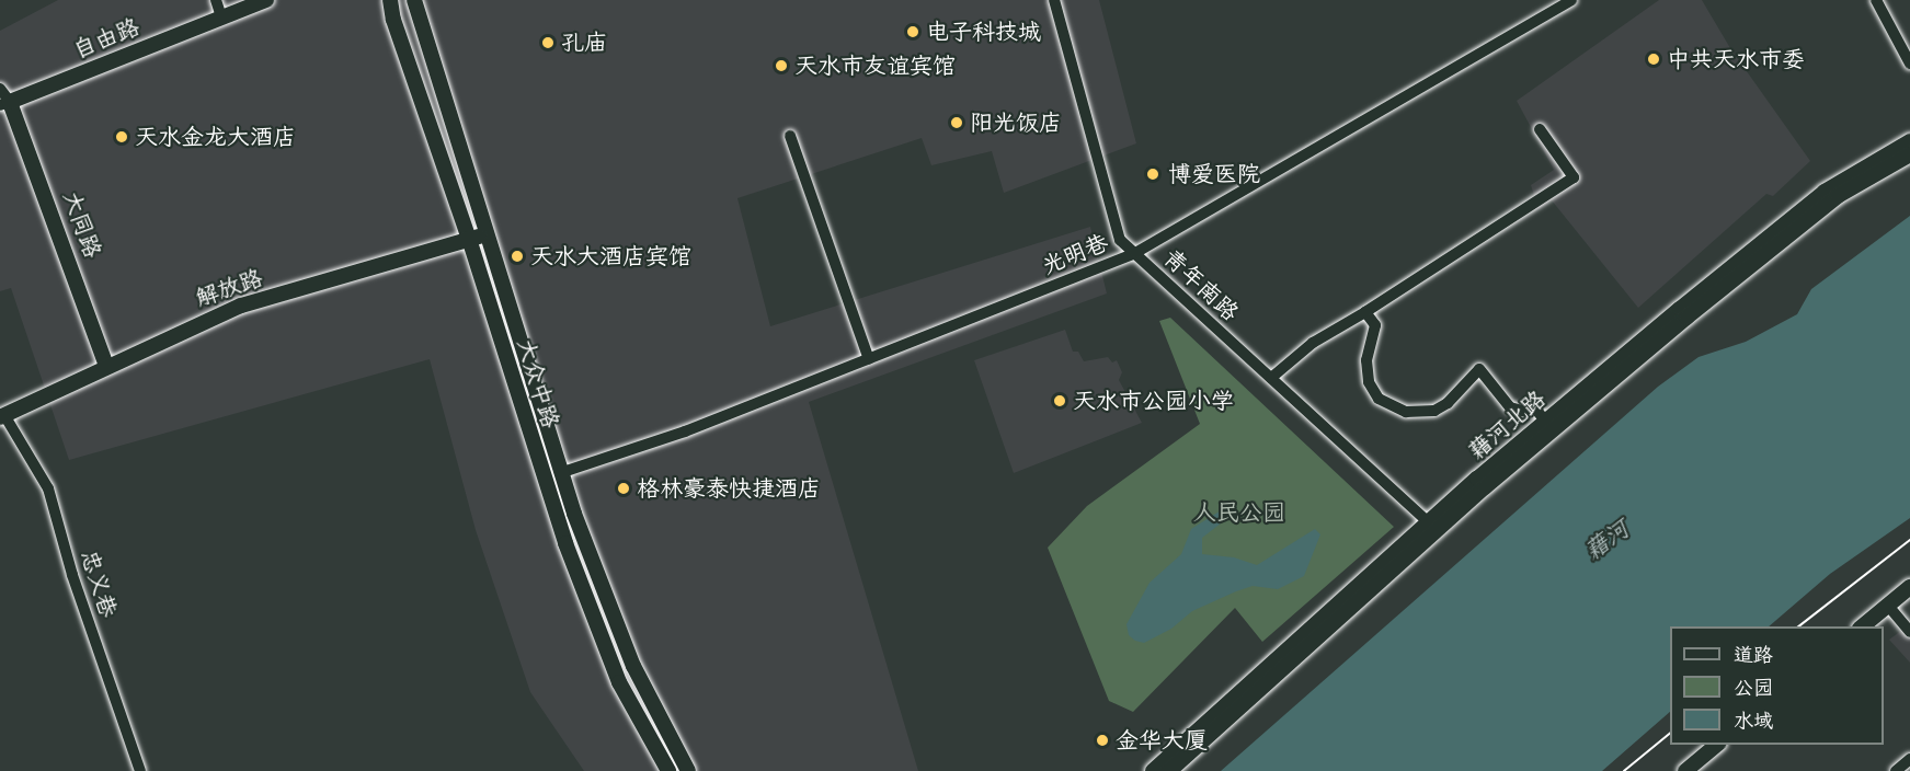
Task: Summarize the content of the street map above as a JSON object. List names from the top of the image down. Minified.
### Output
{"streets":{"main road":["自由路","大同路","解放路","大众中路","藉河北路"],"street":["光明巷","青年南路","忠义巷"]},"crossings":[["自由路","大同路"],["大同路","解放路"],["光明巷","青年南路"],["光明巷","大众中路"],["青年南路","藉河北路"],["解放路","大众中路"],["解放路","忠义巷"]],"water":["藉河"],"parks":["人民公园"],"places":["电子科技城","孔庙","中共天水市委","天水市友谊宾馆","阳光饭店","天水金龙大酒店","博爱医院","天水大酒店宾馆","天水市公园小学","格林豪泰快捷酒店","金华大厦"],"legend":["道路","公园","水域"]}
